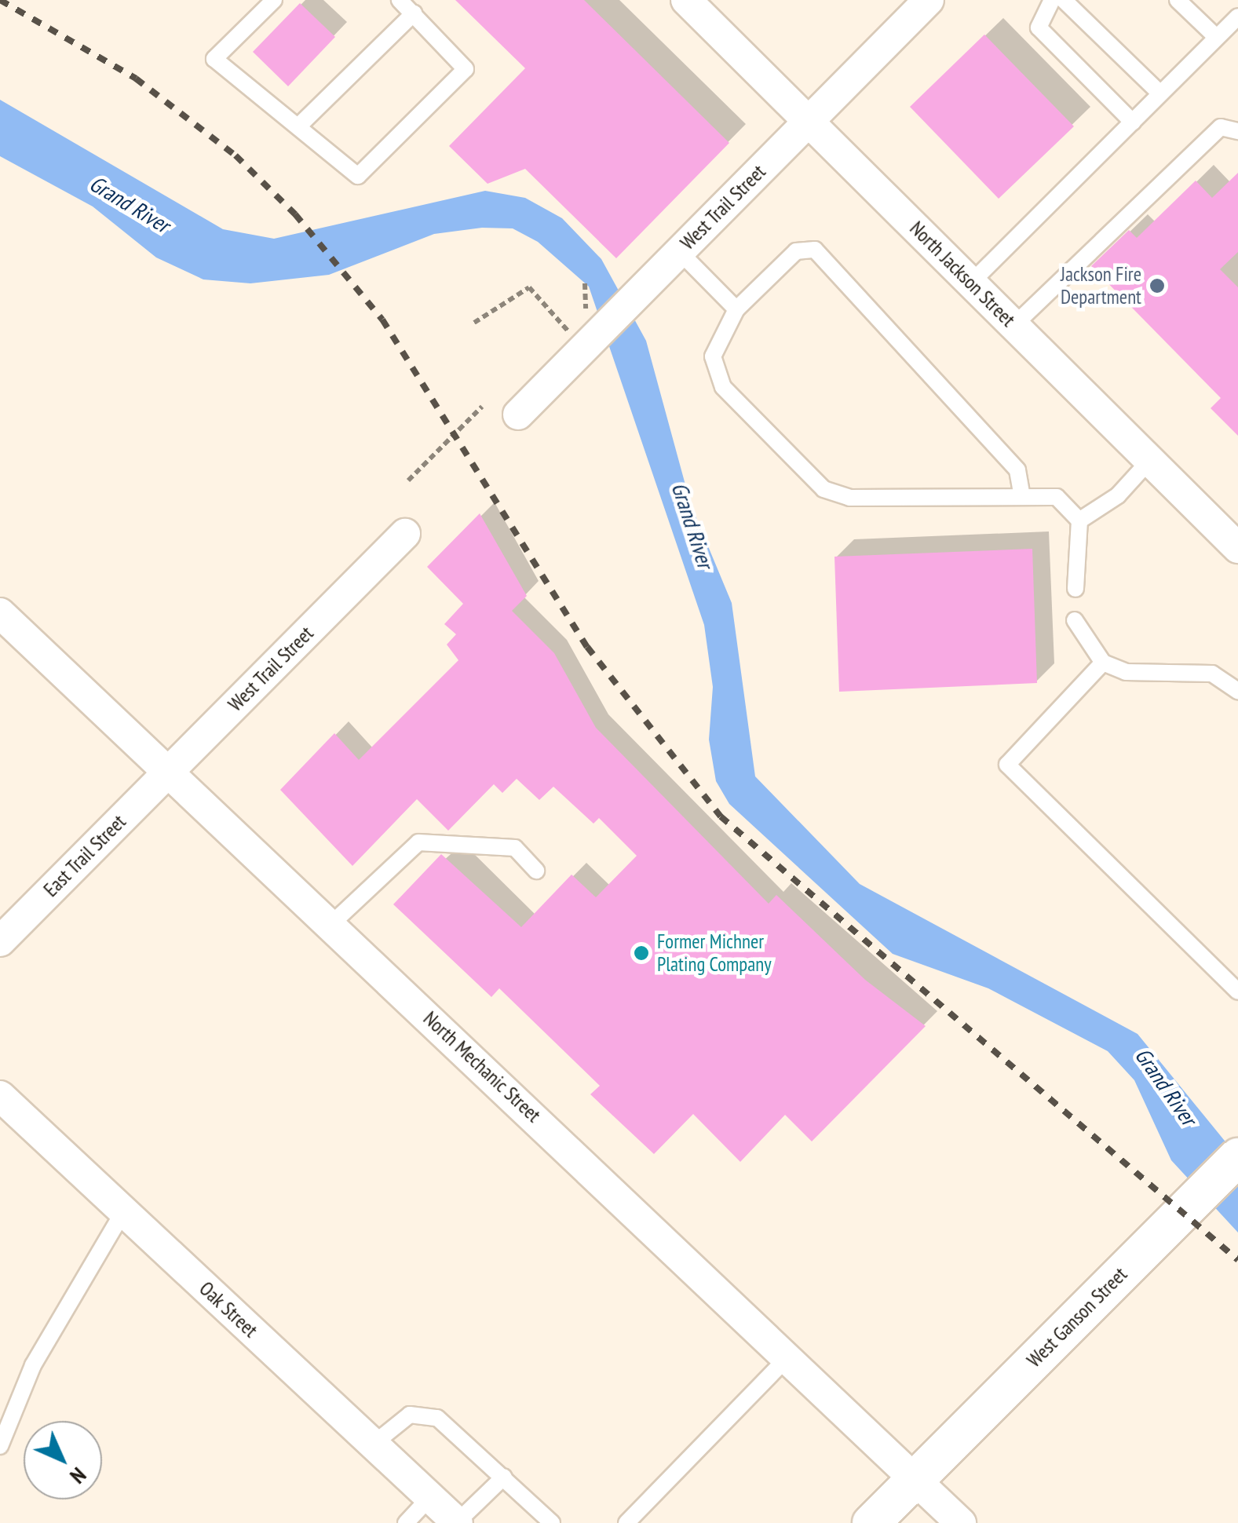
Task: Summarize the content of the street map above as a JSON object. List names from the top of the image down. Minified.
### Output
{"streets":{"street":["West Trail Street","North Jackson Street","East Trail Street","North Mechanic Street","Oak Street","West Ganson Street"]},"crossings":[["West Trail Street","North Jackson Street"],["West Trail Street","East Trail Street"],["West Trail Street","North Mechanic Street"],["East Trail Street","North Mechanic Street"],["North Mechanic Street","West Ganson Street"]],"water":["Grand River"],"places":["Jackson Fire Department","Former Michner Plating Company"],"north":"bottom right"}
